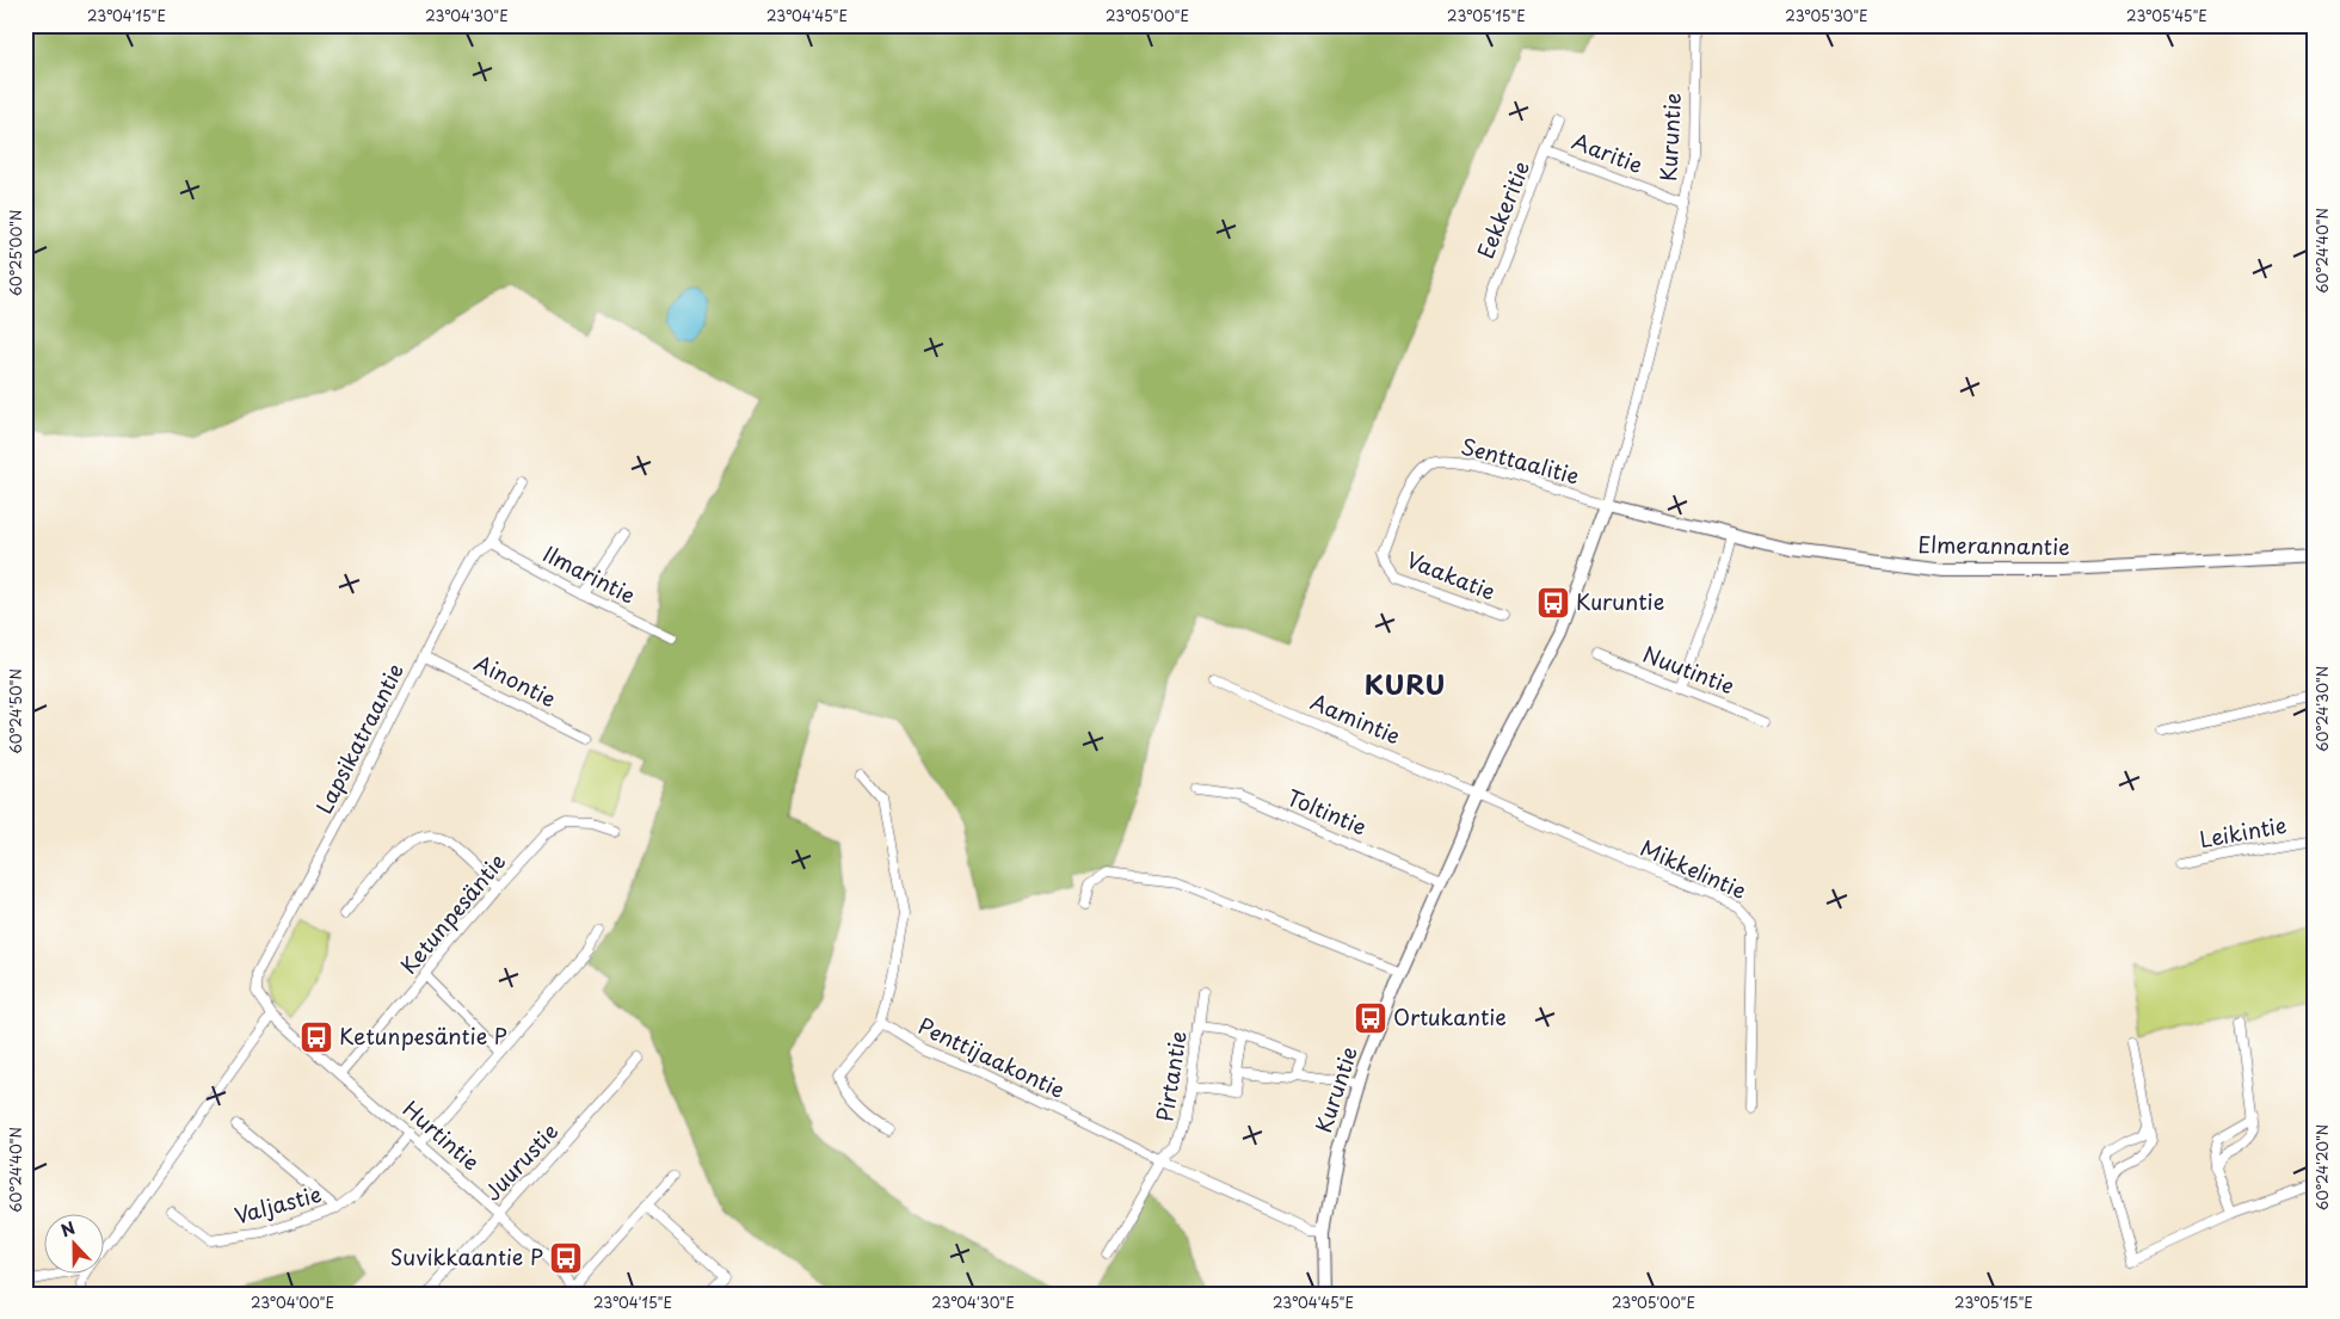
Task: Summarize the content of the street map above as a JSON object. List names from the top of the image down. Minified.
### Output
{"streets":{"street":["Kuruntie","Aaritie","Eekkeritie","Senttaalitie","Elmerannantie","Ilmarintie","Vaakatie","Nuutintie","Ainontie","Aamintie","Lapsikatraantie","Toltintie","Leikintie","Mikkelintie","Ketunpesäntie","Penttijaakontie","Pirtantie","Hurtintie","Juurustie","Valjastie"]},"crossings":[["Kuruntie","Aaritie"],["Kuruntie","Senttaalitie"],["Kuruntie","Elmerannantie"],["Kuruntie","Aamintie"],["Kuruntie","Toltintie"],["Kuruntie","Mikkelintie"],["Kuruntie","Penttijaakontie"],["Aaritie","Eekkeritie"],["Senttaalitie","Elmerannantie"],["Senttaalitie","Vaakatie"],["Ilmarintie","Lapsikatraantie"],["Ainontie","Lapsikatraantie"],["Aamintie","Mikkelintie"],["Lapsikatraantie","Hurtintie"],["Ketunpesäntie","Hurtintie"],["Penttijaakontie","Pirtantie"],["Hurtintie","Juurustie"],["Hurtintie","Valjastie"]],"districts":["KURU"],"places":{"bus stop":["Kuruntie","Ortukantie","Ketunpesäntie P","Suvikkaantie P"]},"north":"top","coordinates":["23°04'15\"E","23°04'30\"E","23°04'45\"E","23°05'00\"E","23°05'15\"E","23°05'30\"E","23°05'45\"E","60°24'40\"N","60°25'00\"N","60°24'30\"N","60°24'50\"N","60°24'20\"N","23°04'00\"E"]}
